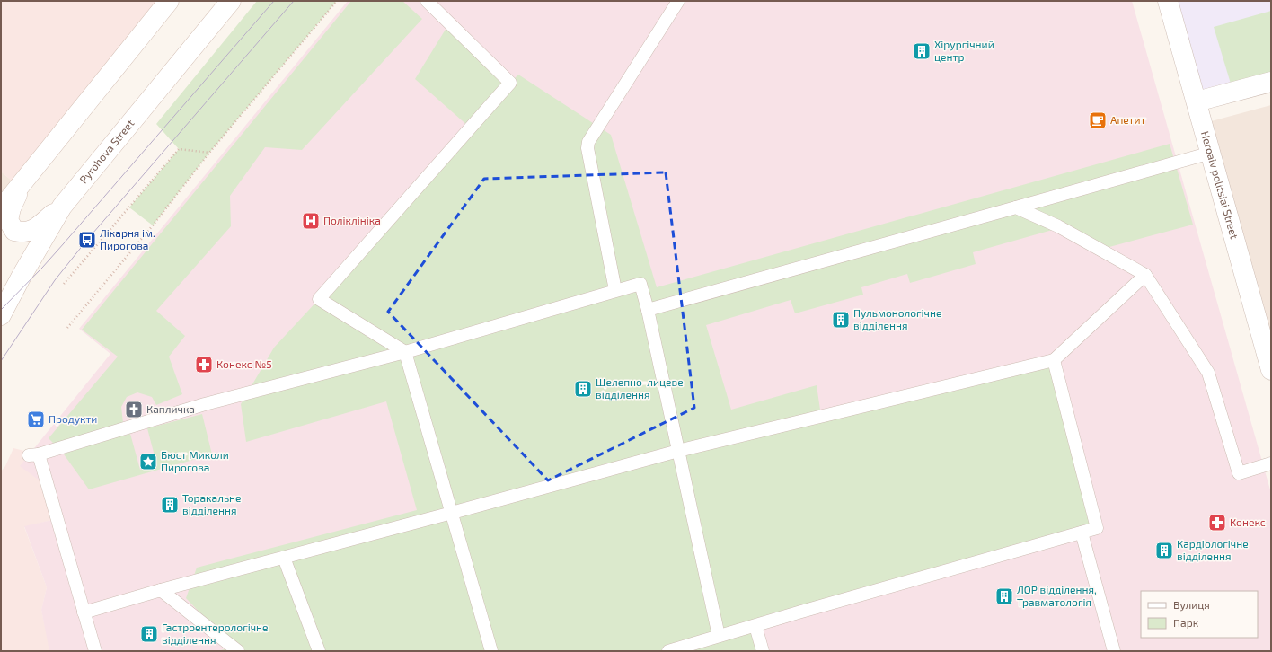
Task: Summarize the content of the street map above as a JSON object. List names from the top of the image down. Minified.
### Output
{"streets":{"main road":["Pyrohova Street","Heroaiv politsiai Street"]},"places":{"building":["Хірургічний центр","Пульмонологічне відділення","Щелепно-лицеве відділення","Торакальне відділення","Кардіологічне відділення","ЛОР відділення, Травматологія","Гастроентерологічне відділення"],"cafe":["Апетит"],"hospital":["Поліклініка"],"bus stop":["Лікарня ім. Пирогова"],"pharmacy":["Конекс №5","Конекс"],"church":["Капличка"],"supermarket":["Продукти"],"place":["Бюст Миколи Пирогова"]},"legend":["Вулиця","Парк"]}
